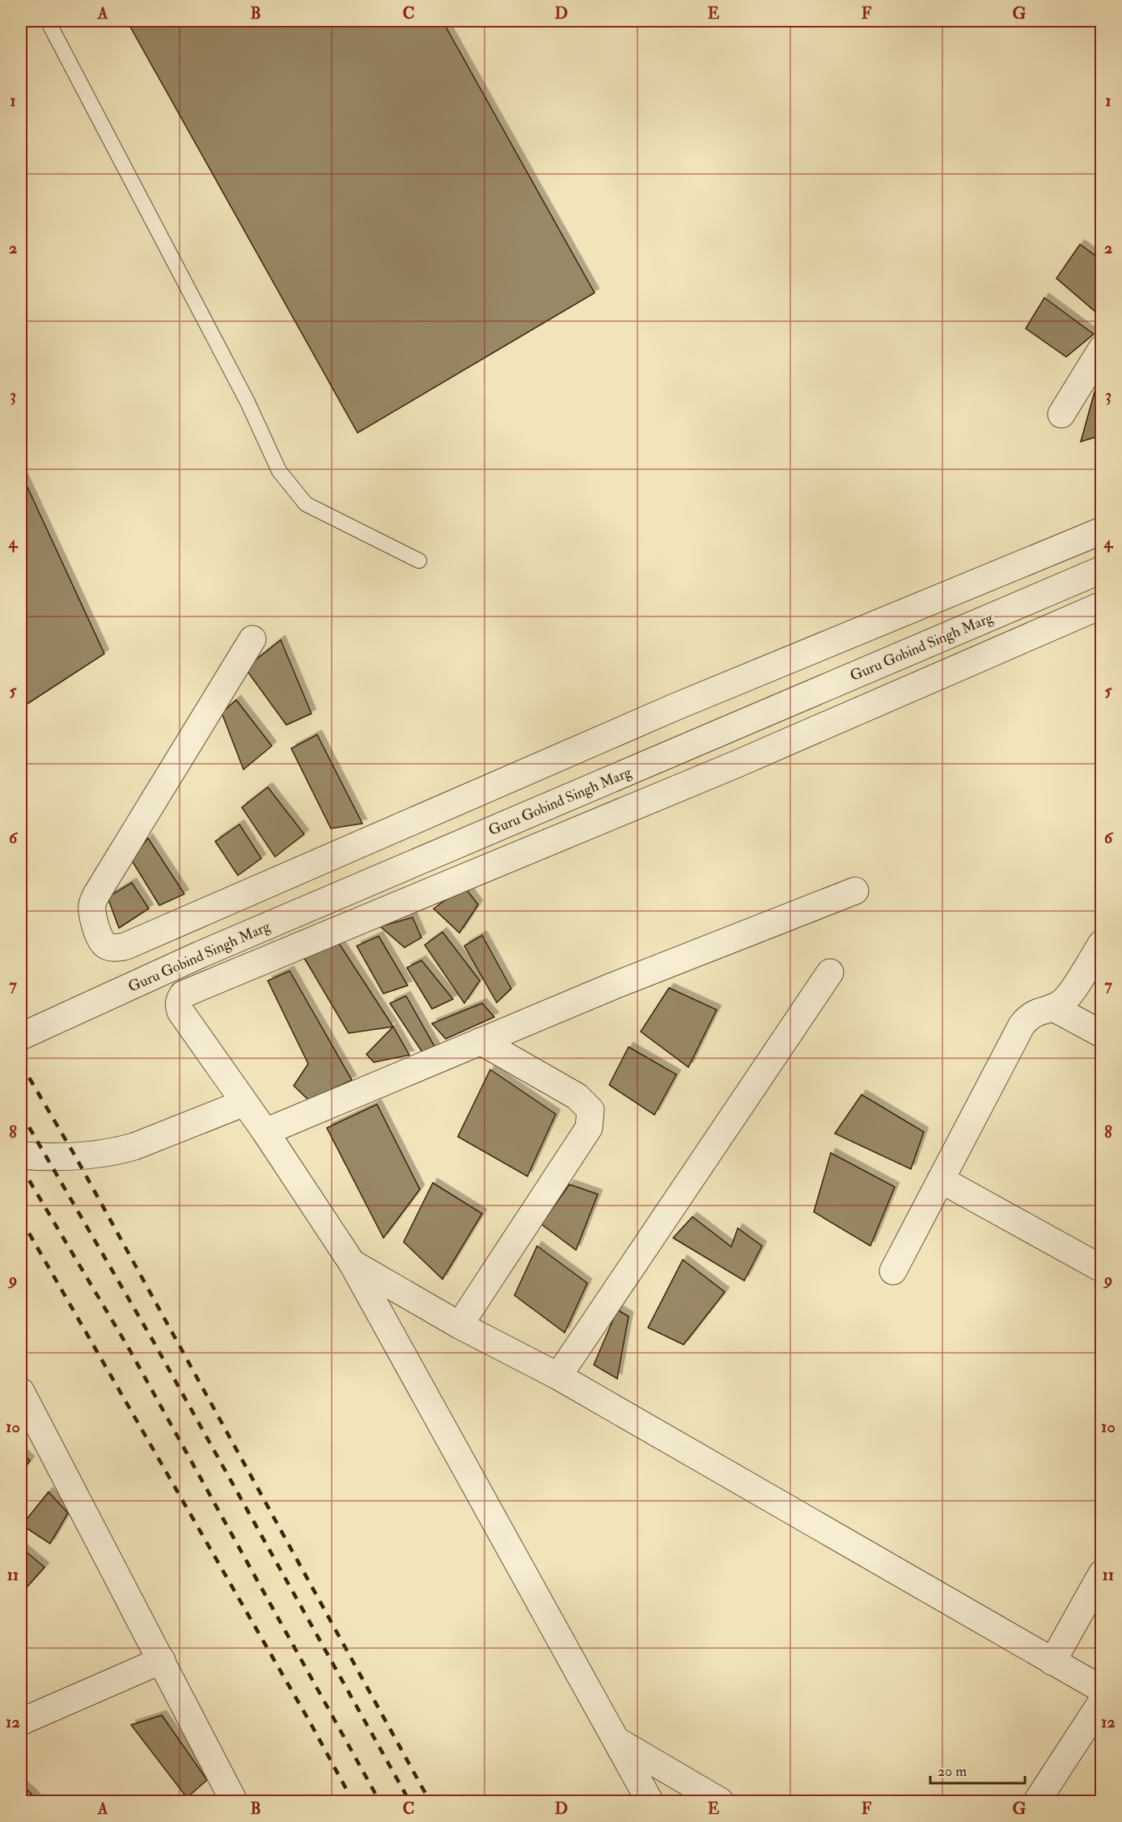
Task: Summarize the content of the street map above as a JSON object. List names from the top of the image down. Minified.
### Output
{"streets":{"street":["Guru Gobind Singh Marg"]},"scale_bar":"20 m","grid":{"columns":["A","B","C","D","E","F","G"],"rows":["1","2","3","4","5","6","7","8","9","10","11","12"]}}
